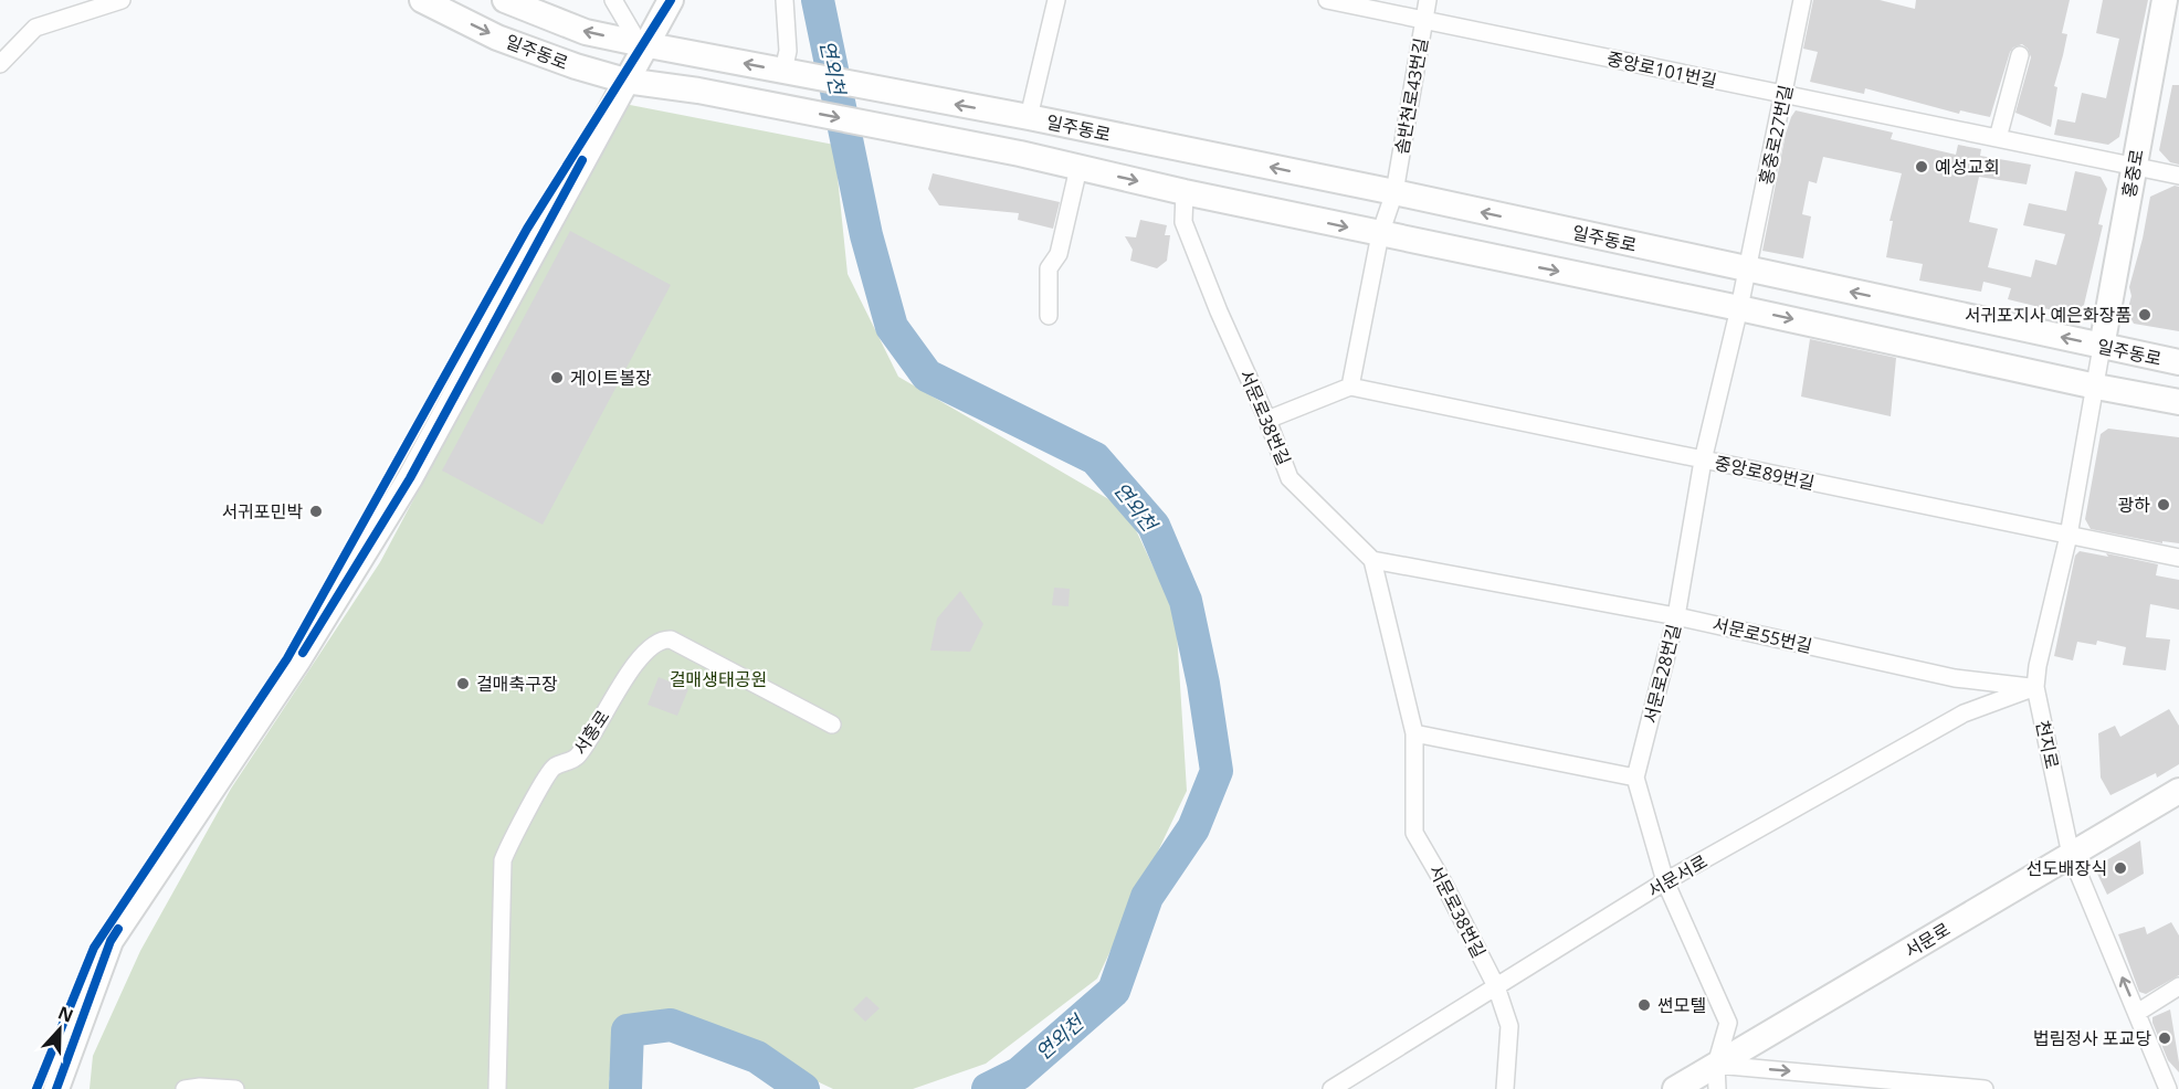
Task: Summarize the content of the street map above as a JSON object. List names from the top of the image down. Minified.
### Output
{"streets":{"main road":["일주동로","홍중로","서문로"],"street":["중앙로101번길","솜반천로43번길","홍중로27번길","서문로38번길","중앙로89번길","서문로55번길","서문로28번길","서홍로","천지로","서문서로"]},"crossings":[["일주동로","솜반천로43번길"],["일주동로","홍중로27번길"],["일주동로","홍중로"],["일주동로","서문로38번길"],["일주동로","서문로28번길"],["일주동로","천지로"],["중앙로101번길","솜반천로43번길"],["중앙로101번길","홍중로27번길"],["중앙로101번길","홍중로"],["홍중로27번길","서문로28번길"],["홍중로","천지로"],["서문로38번길","서문로55번길"],["서문로38번길","서문서로"],["중앙로89번길","서문로28번길"],["중앙로89번길","천지로"],["서문로55번길","서문로28번길"],["서문로55번길","천지로"],["서문로55번길","서문서로"],["천지로","서문서로"],["천지로","서문로"]],"water":["연외천"],"parks":["걸매생태공원"],"places":["예성교회","서귀포지사 예은화장품","게이트볼장","광하","서귀포민박","걸매축구장","선도배장식","썬모텔","법림정사 포교당"],"north":"top"}
